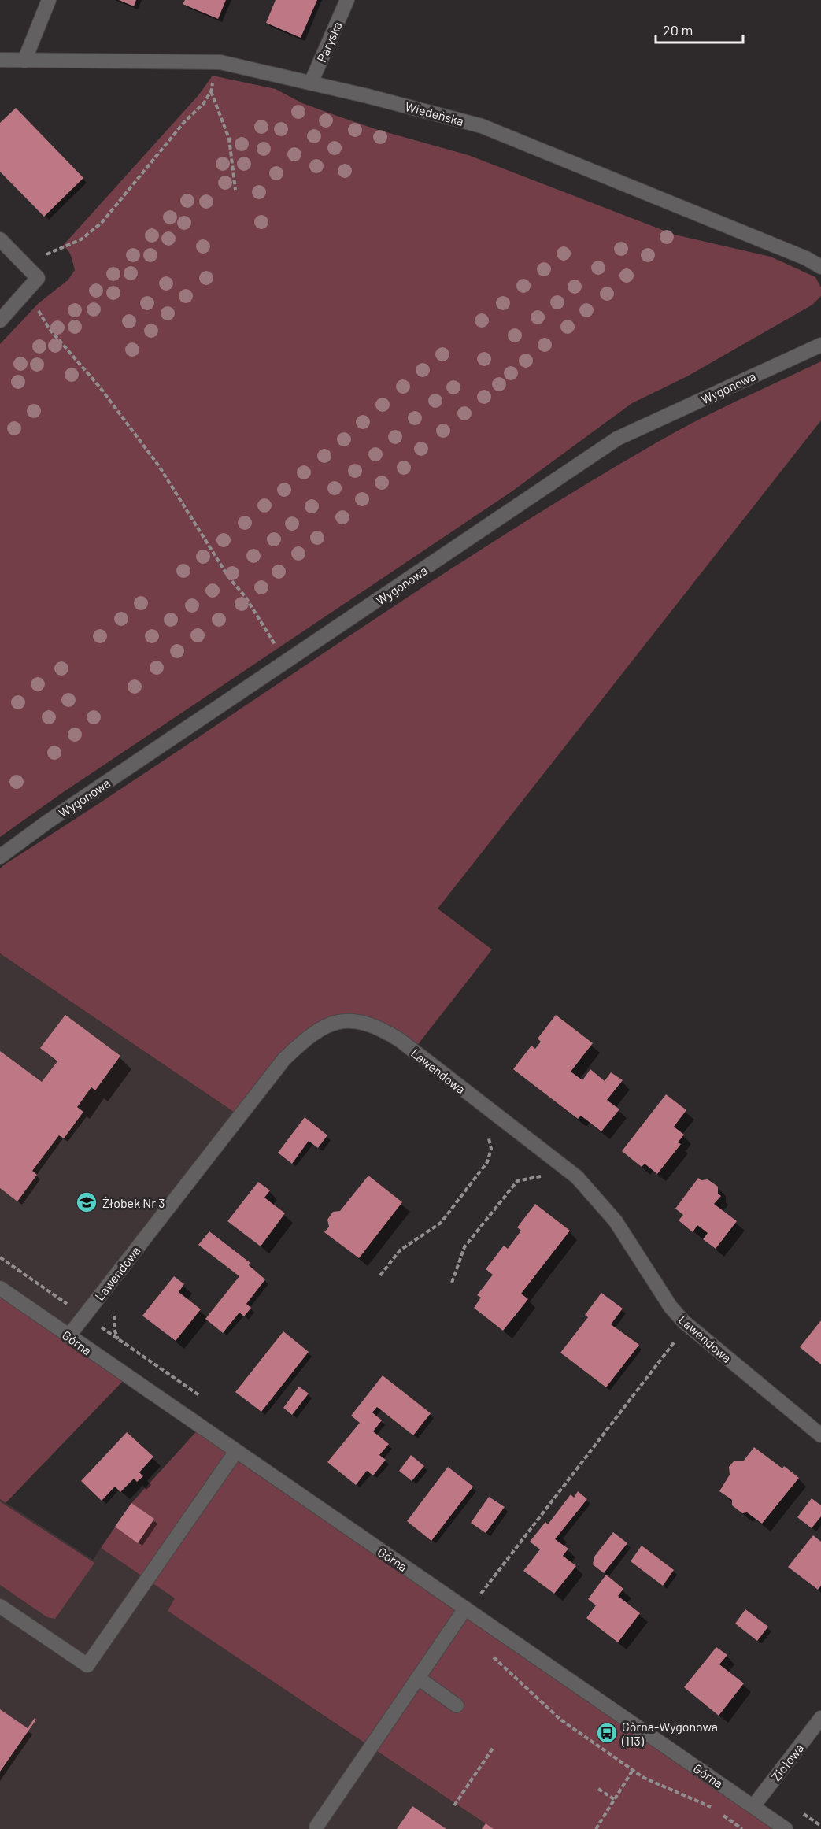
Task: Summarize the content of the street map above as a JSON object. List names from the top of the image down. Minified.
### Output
{"streets":{"street":["Paryska","Wiedeńska","Wygonowa","Lawendowa","Górna","Ziołowa"]},"crossings":[["Paryska","Wiedeńska"],["Lawendowa","Górna"],["Górna","Ziołowa"]],"places":{"school or university":["Żłobek Nr 3"],"bus stop":["Górna-Wygonowa (113)"]},"scale_bar":"20 m"}
